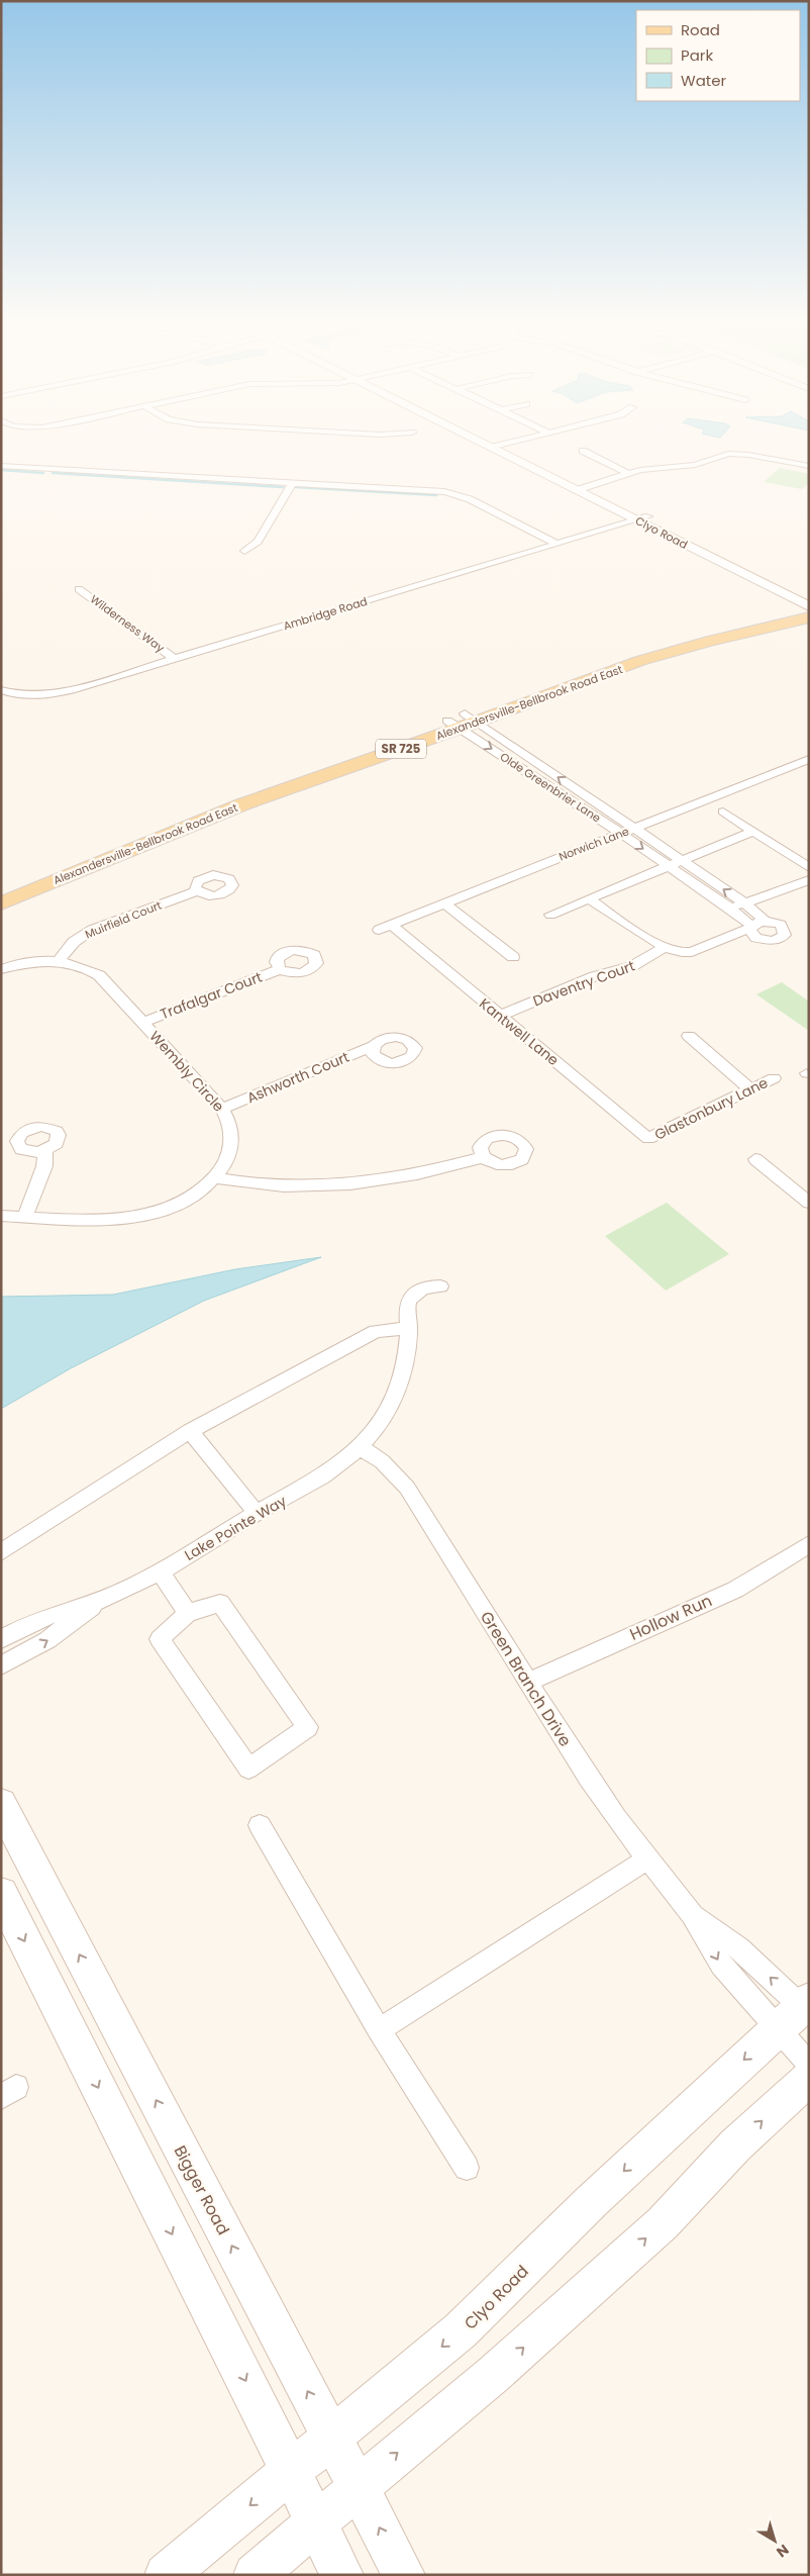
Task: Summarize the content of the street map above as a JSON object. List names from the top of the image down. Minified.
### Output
{"streets":{"main road":["Alexandersville-Bellbrook Road East","SR 725"],"street":["Clyo Road","Ambridge Road","Wilderness Way","Olde Greenbrier Lane","Norwich Lane","Muirfield Court","Daventry Court","Trafalgar Court","Kantwell Lane","Wembly Circle","Ashworth Court","Glastonbury Lane","Lake Pointe Way","Hollow Run","Green Branch Drive","Bigger Road"]},"crossings":[["Clyo Road","Ambridge Road"],["Clyo Road","Alexandersville-Bellbrook Road East"],["Clyo Road","Green Branch Drive"],["Clyo Road","Bigger Road"],["Ambridge Road","Wilderness Way"],["Alexandersville-Bellbrook Road East","Olde Greenbrier Lane"],["Olde Greenbrier Lane","Norwich Lane"],["Norwich Lane","Kantwell Lane"],["Muirfield Court","Wembly Circle"],["Daventry Court","Kantwell Lane"],["Trafalgar Court","Wembly Circle"],["Kantwell Lane","Glastonbury Lane"],["Wembly Circle","Ashworth Court"],["Lake Pointe Way","Green Branch Drive"],["Hollow Run","Green Branch Drive"]],"legend":["Road","Park","Water"],"north":"bottom right"}
